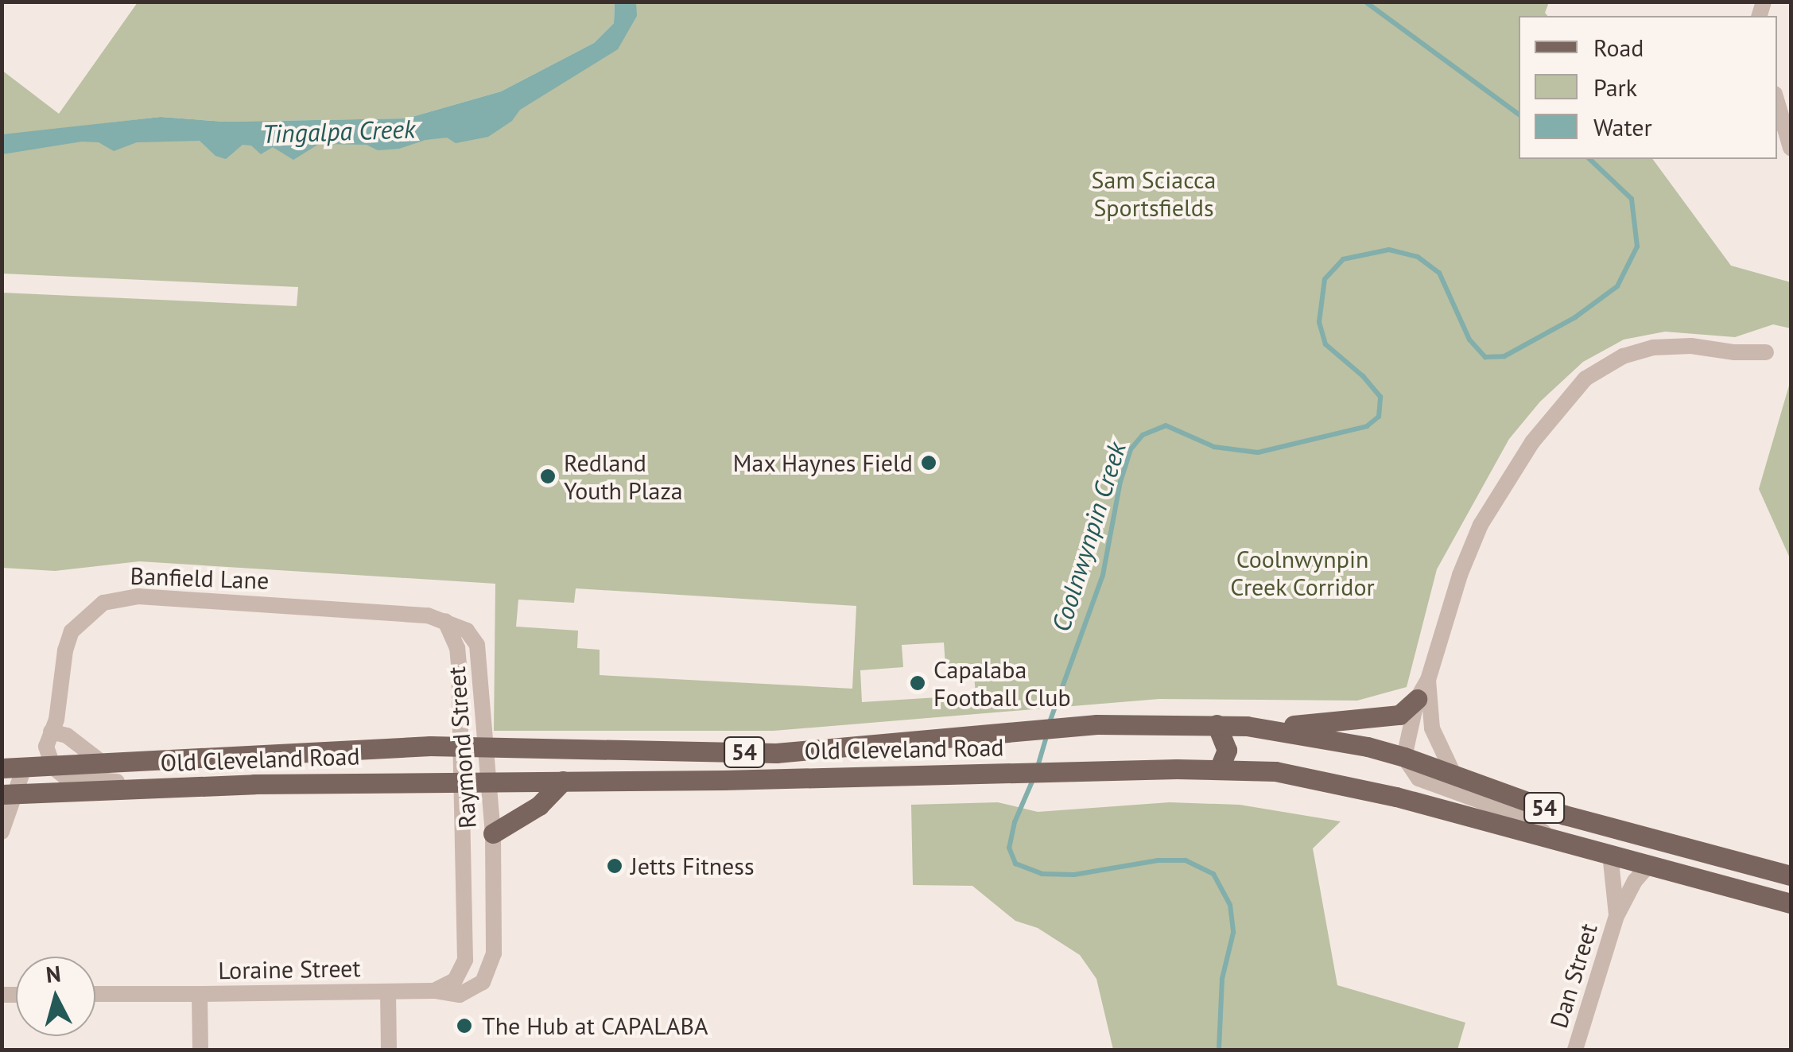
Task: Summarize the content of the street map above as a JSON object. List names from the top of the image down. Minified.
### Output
{"streets":{"main road":["Old Cleveland Road","54"],"street":["Banfield Lane","Raymond Street","Loraine Street","Dan Street"]},"crossings":[["Banfield Lane","Raymond Street"],["Banfield Lane","Old Cleveland Road"],["Raymond Street","Old Cleveland Road"],["Raymond Street","Loraine Street"],["Old Cleveland Road","Dan Street"]],"water":["Tingalpa Creek","Coolnwynpin Creek"],"parks":["Sam Sciacca Sportsfields","Coolnwynpin Creek Corridor"],"places":["Max Haynes Field","Redland Youth Plaza","Capalaba Football Club","Jetts Fitness","The Hub at CAPALABA"],"legend":["Road","Park","Water"],"north":"top"}
